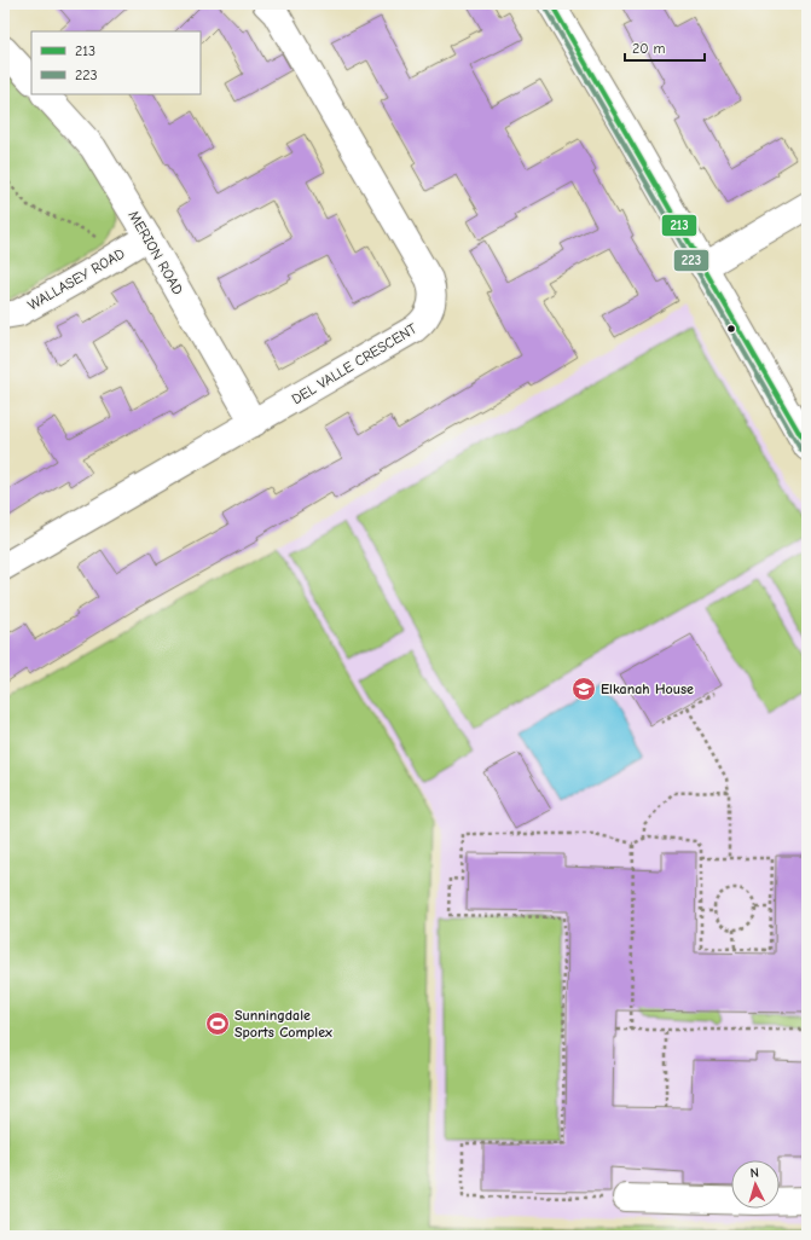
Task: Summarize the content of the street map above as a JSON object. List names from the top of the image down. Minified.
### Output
{"streets":{"street":["MERION ROAD","WALLASEY ROAD","DEL VALLE CRESCENT"]},"crossings":[["MERION ROAD","WALLASEY ROAD"],["MERION ROAD","DEL VALLE CRESCENT"]],"places":{"school or university":["Elkanah House"],"sports":["Sunningdale Sports Complex"]},"lines":["transit line 213","transit line 223"],"legend":["213","223"],"scale_bar":"20 m","north":"top"}
